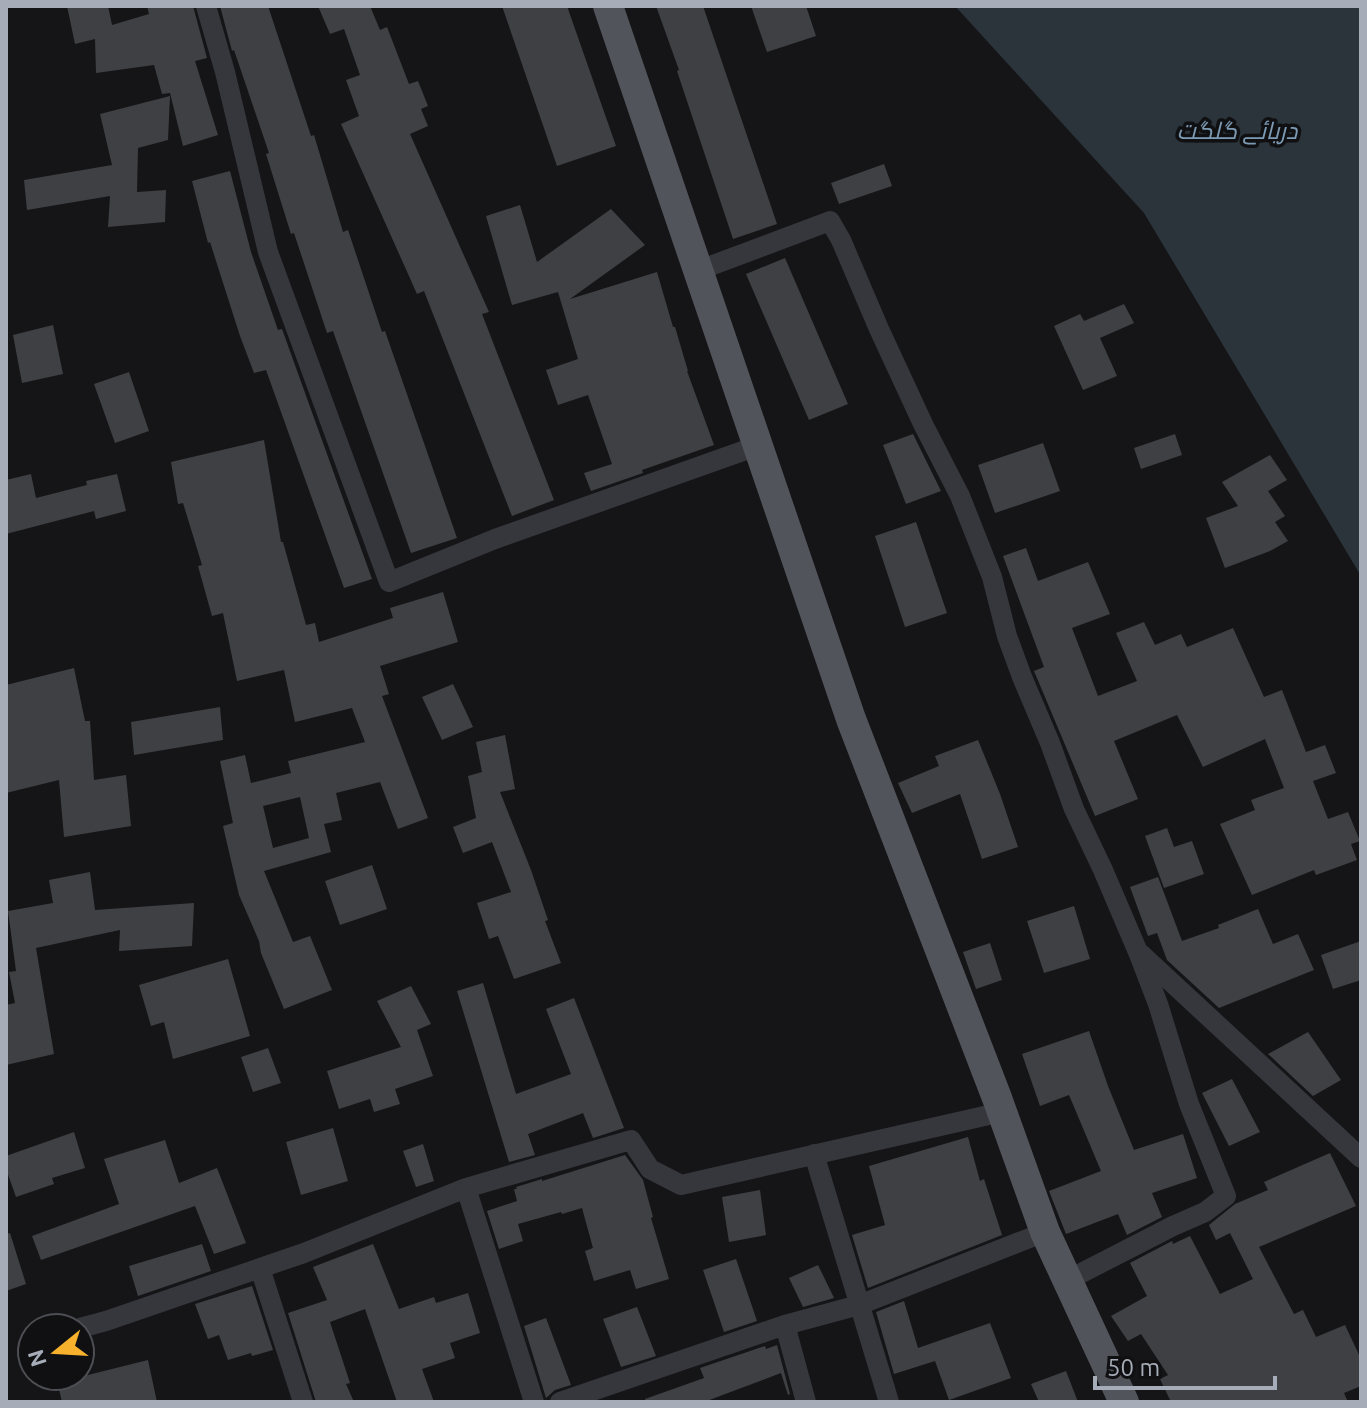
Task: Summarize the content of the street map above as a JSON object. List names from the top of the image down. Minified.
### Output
{"water":["دریائے گلگت"],"scale_bar":"50 m","north":"left"}
